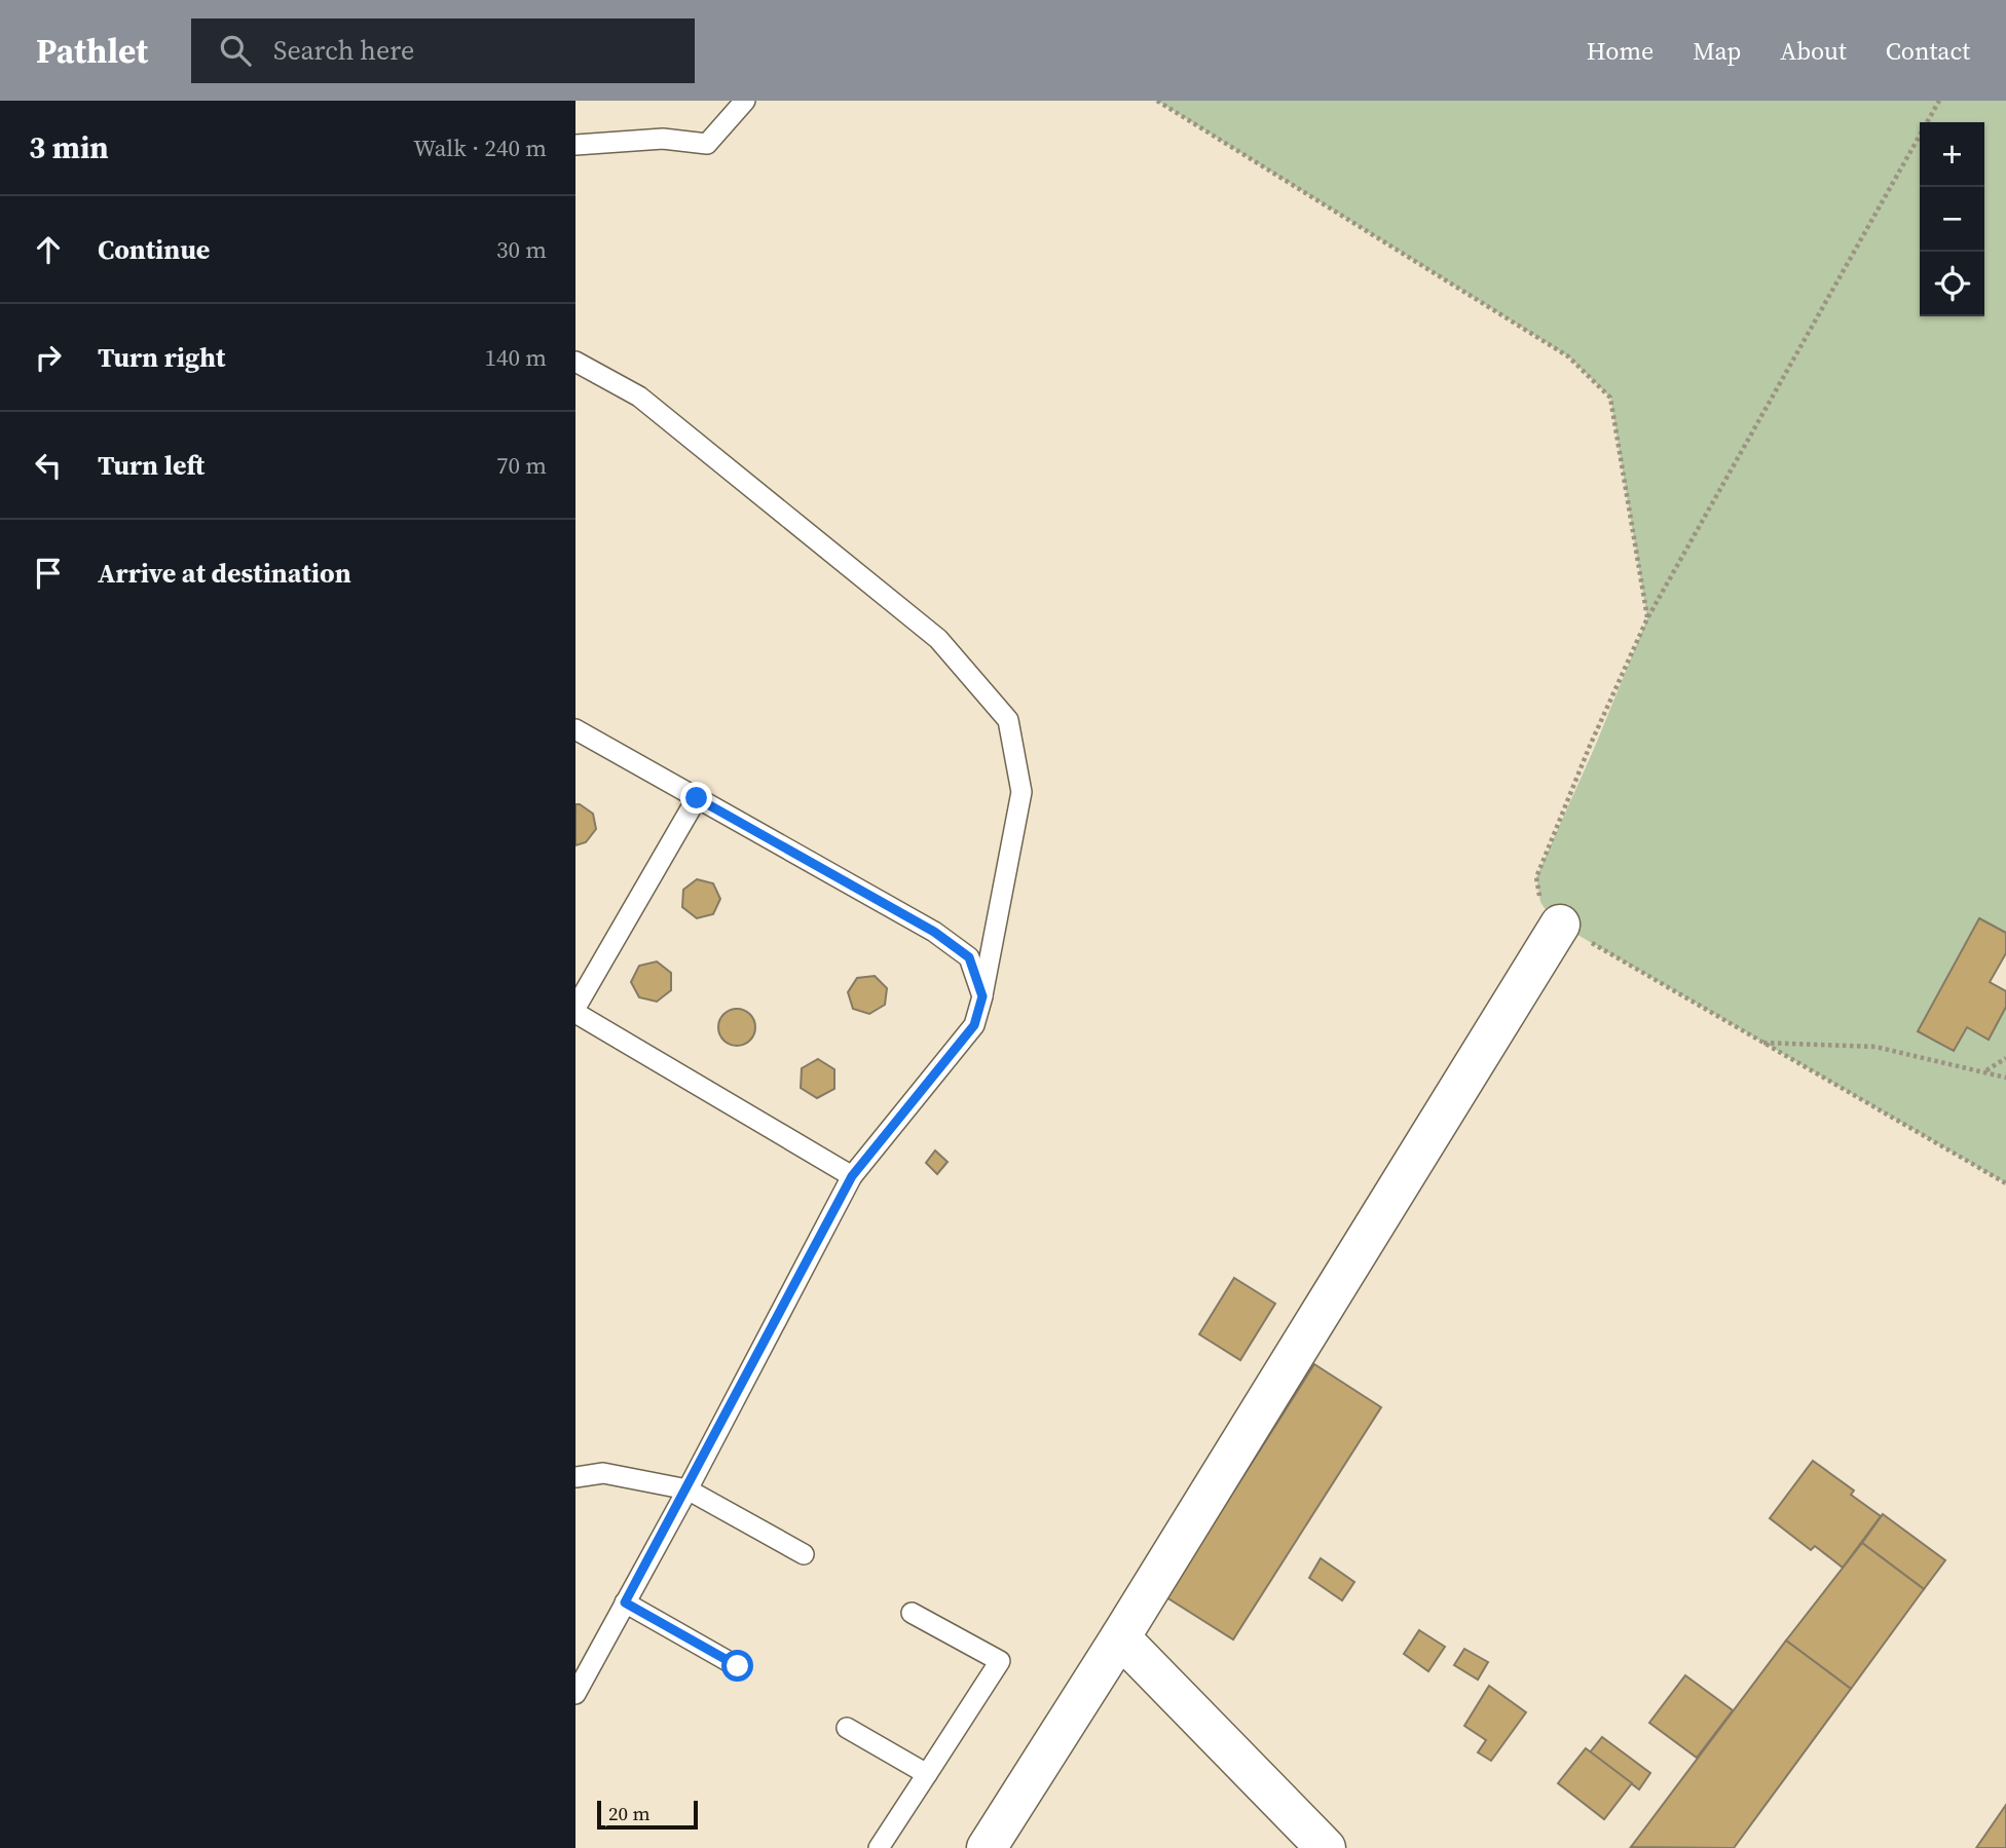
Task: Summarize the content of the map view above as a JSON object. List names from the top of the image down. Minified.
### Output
{"scale_bar":"20 m","page":{"header":"Pathlet","search":"Search here","nav":["Home","Map","About","Contact"],"heading":["3 min","Walk · 240 m"],"map_buttons":["+","−"],"list":[["Continue","30 m"],["Turn right","140 m"],["Turn left","70 m"],"Arrive at destination"],"scale":"20 m"}}
